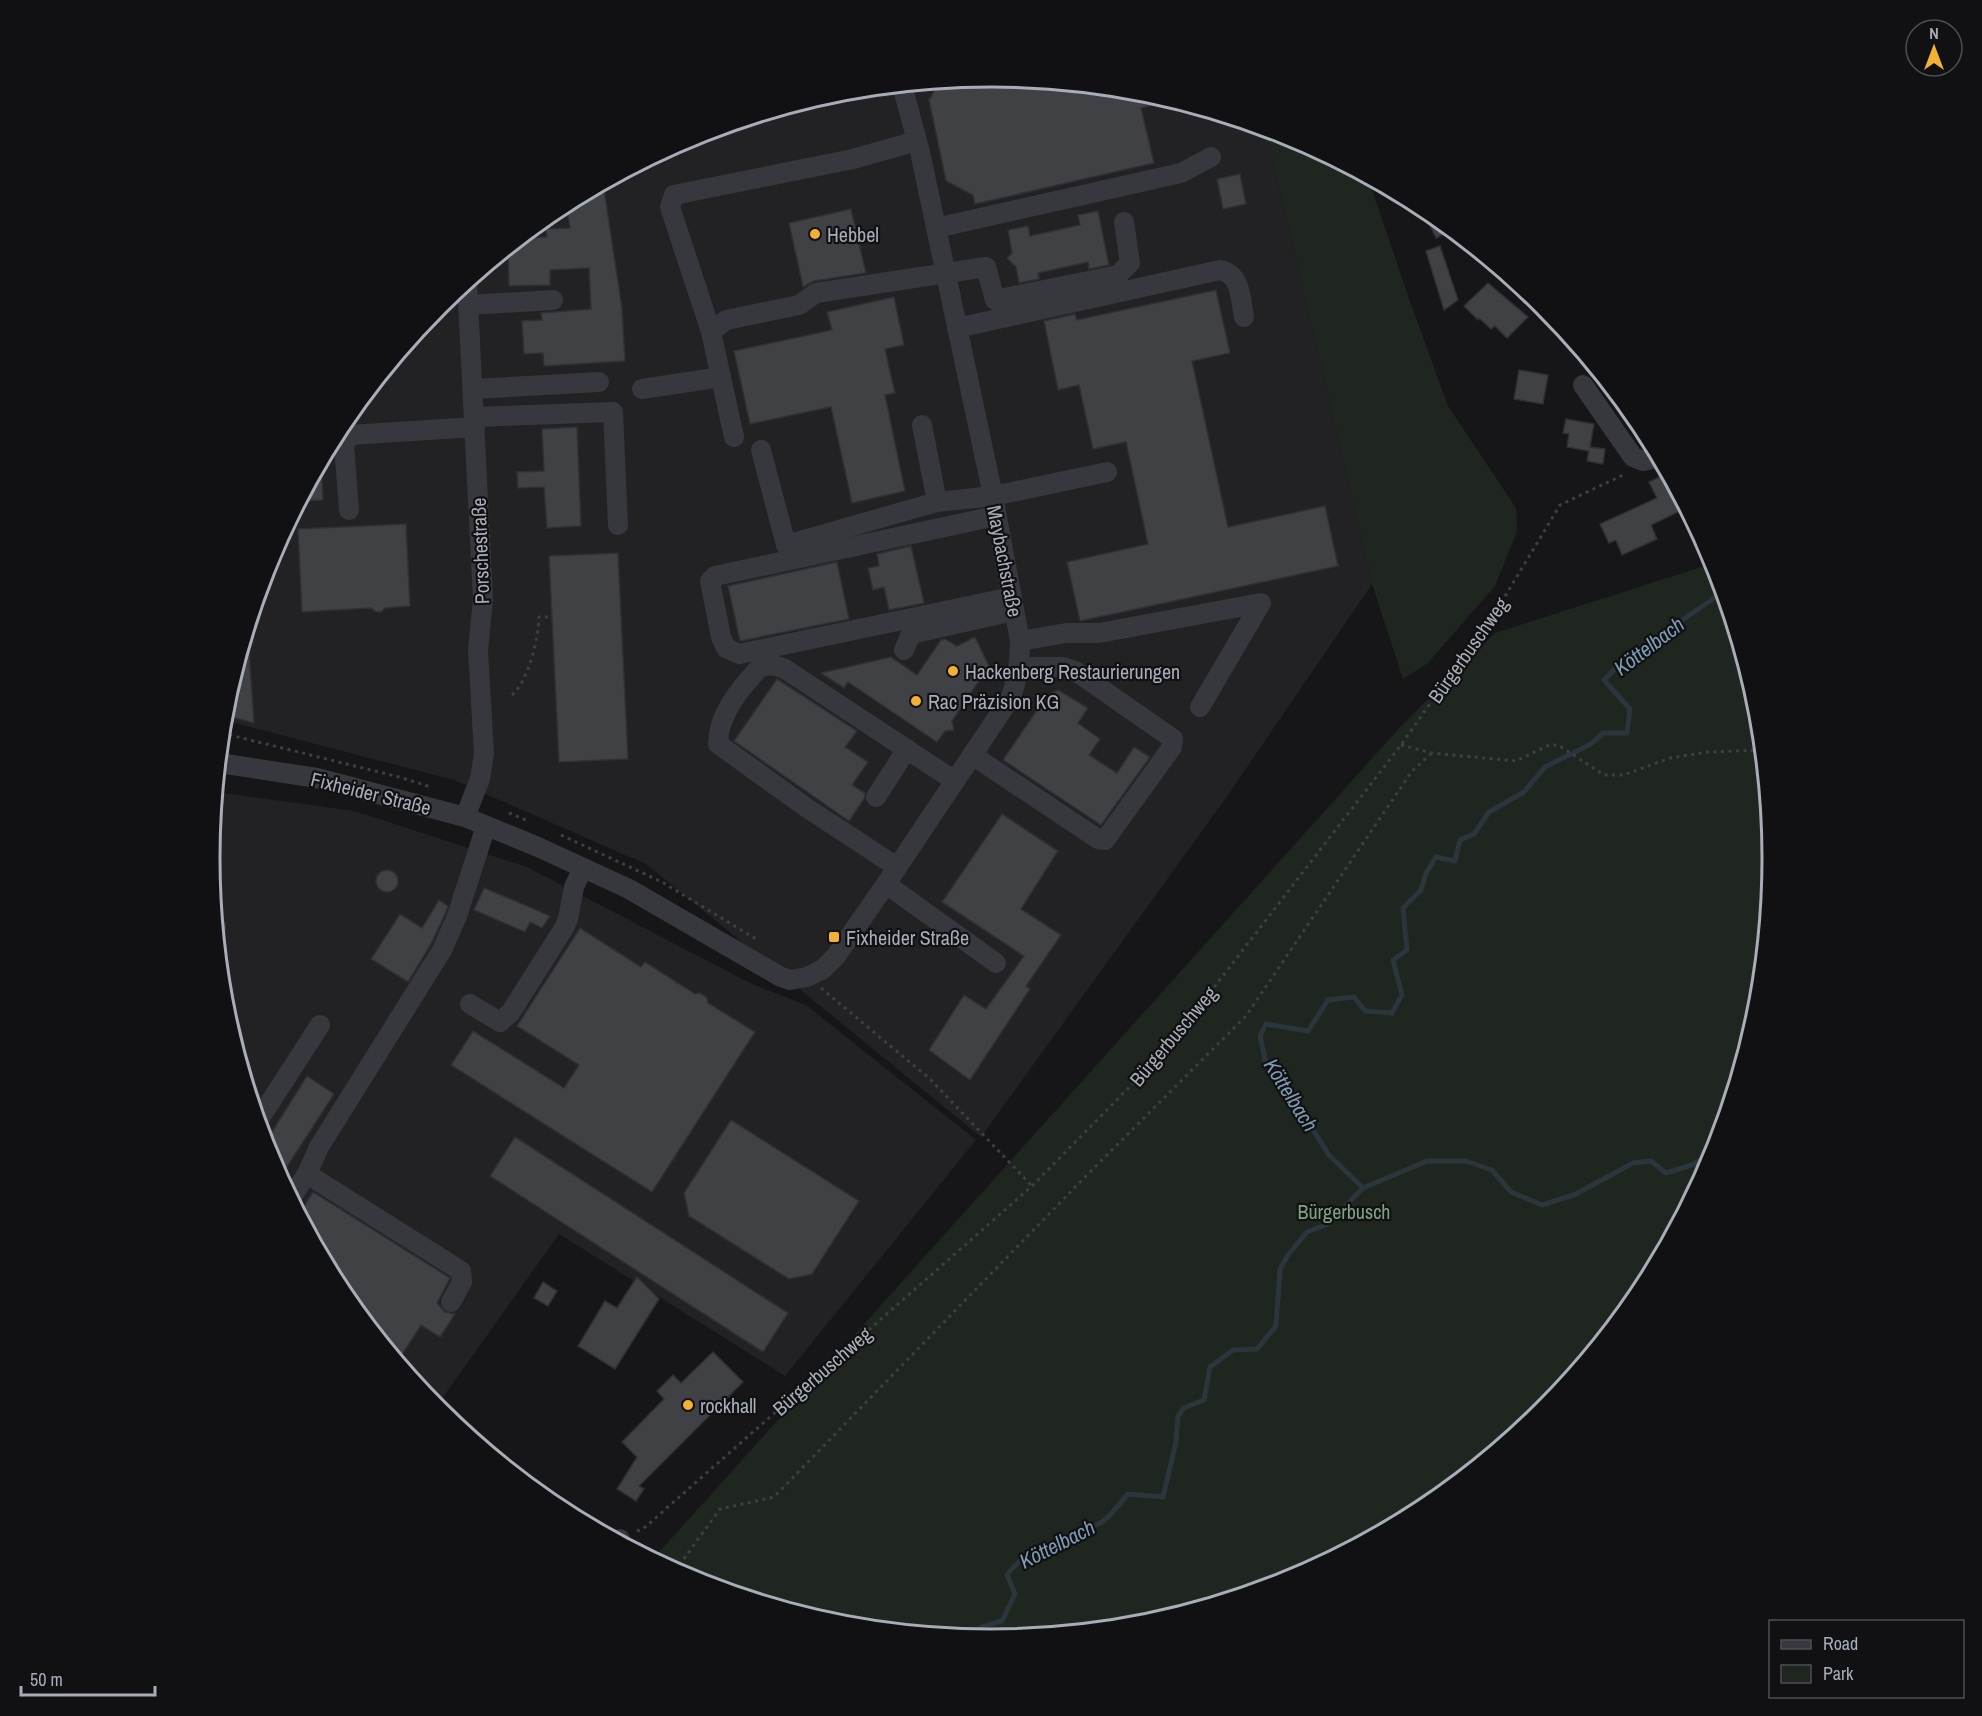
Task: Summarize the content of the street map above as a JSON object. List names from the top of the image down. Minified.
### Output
{"streets":{"street":["Porschestraße","Maybachstraße","Fixheider Straße"],"path":["Bürgerbuschweg"]},"crossings":[["Porschestraße","Fixheider Straße"],["Maybachstraße","Fixheider Straße"]],"water":["Köttelbach"],"parks":["Bürgerbusch"],"places":{"other":["Hebbel","Hackenberg Restaurierungen","Rac Präzision KG","rockhall"],"transit":["Fixheider Straße"]},"legend":["Road","Park"],"scale_bar":"50 m","north":"top"}
